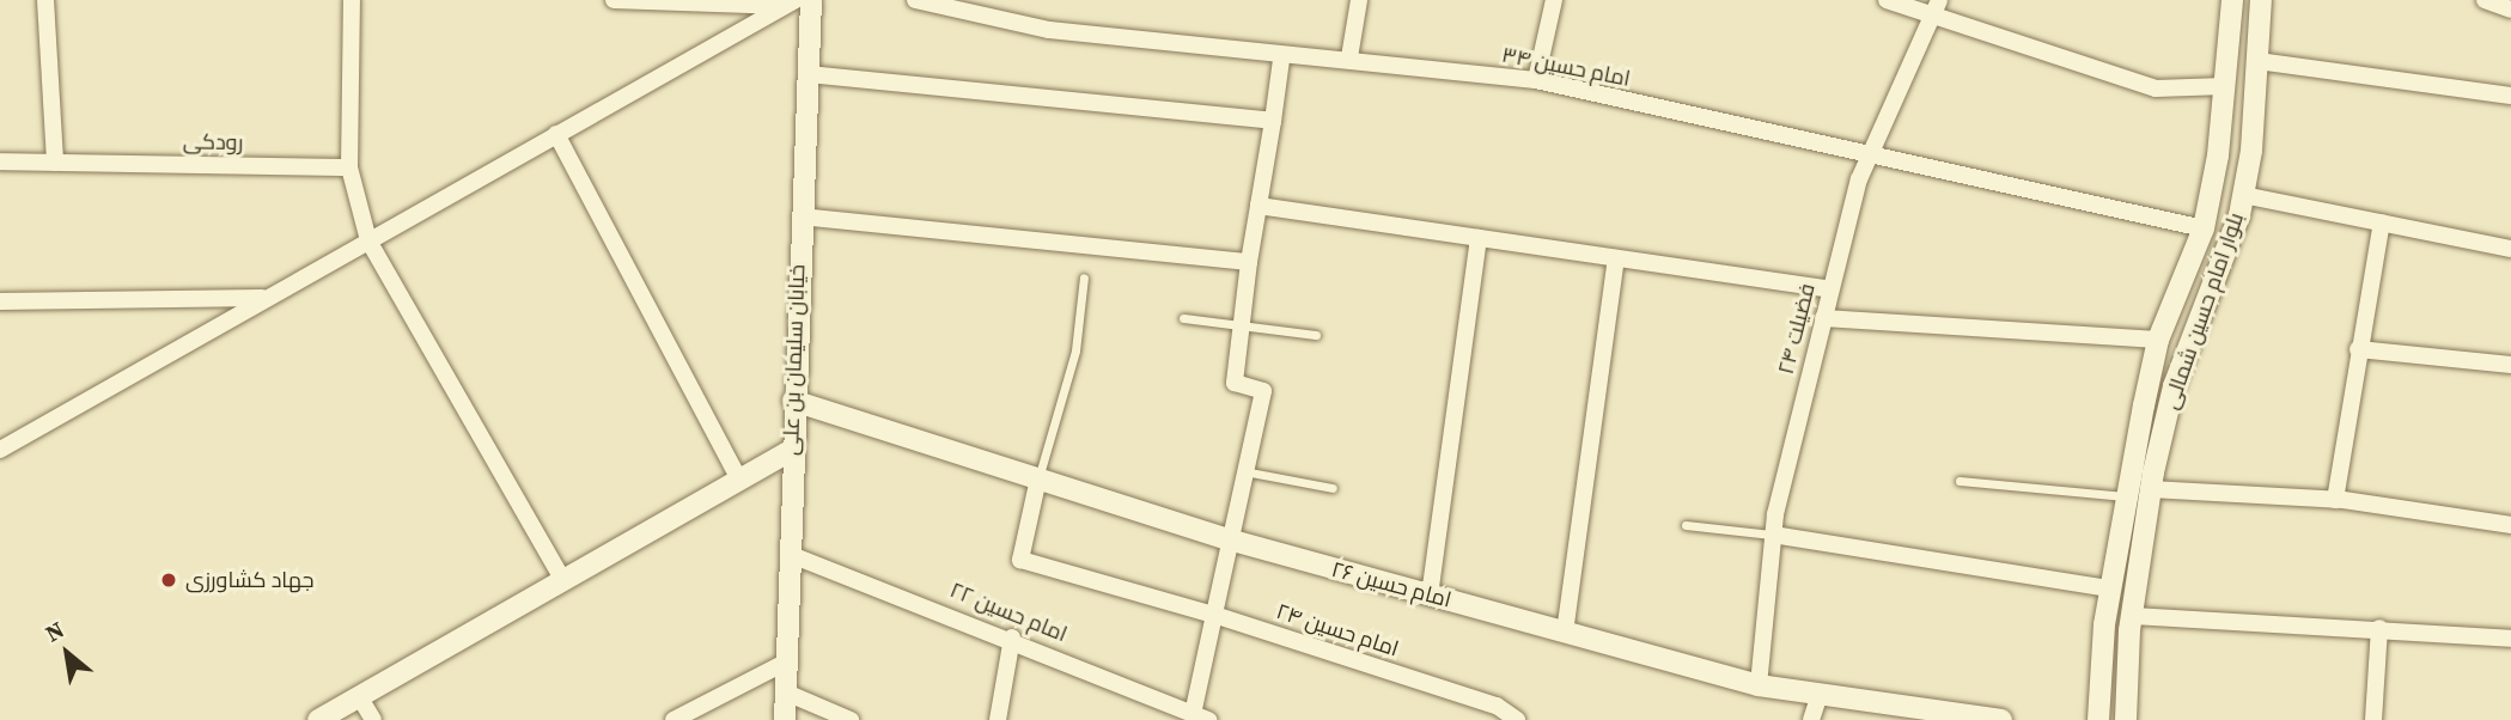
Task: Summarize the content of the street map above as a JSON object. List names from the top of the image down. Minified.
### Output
{"streets":{"street":["امام حسین ۳۴","رودکی","بلوار امام حسین شمالی","فضیلت ۲۴","خیابان سلیمان بن علی","امام حسین ۲۶","امام حسین ۲۲","امام حسین ۲۴"]},"crossings":[["امام حسین ۳۴","بلوار امام حسین شمالی"],["امام حسین ۳۴","فضیلت ۲۴"],["فضیلت ۲۴","امام حسین ۲۶"],["خیابان سلیمان بن علی","امام حسین ۲۶"],["خیابان سلیمان بن علی","امام حسین ۲۲"],["امام حسین ۲۶","امام حسین ۲۴"]],"places":["جهاد کشاورزی"],"north":"top left"}
